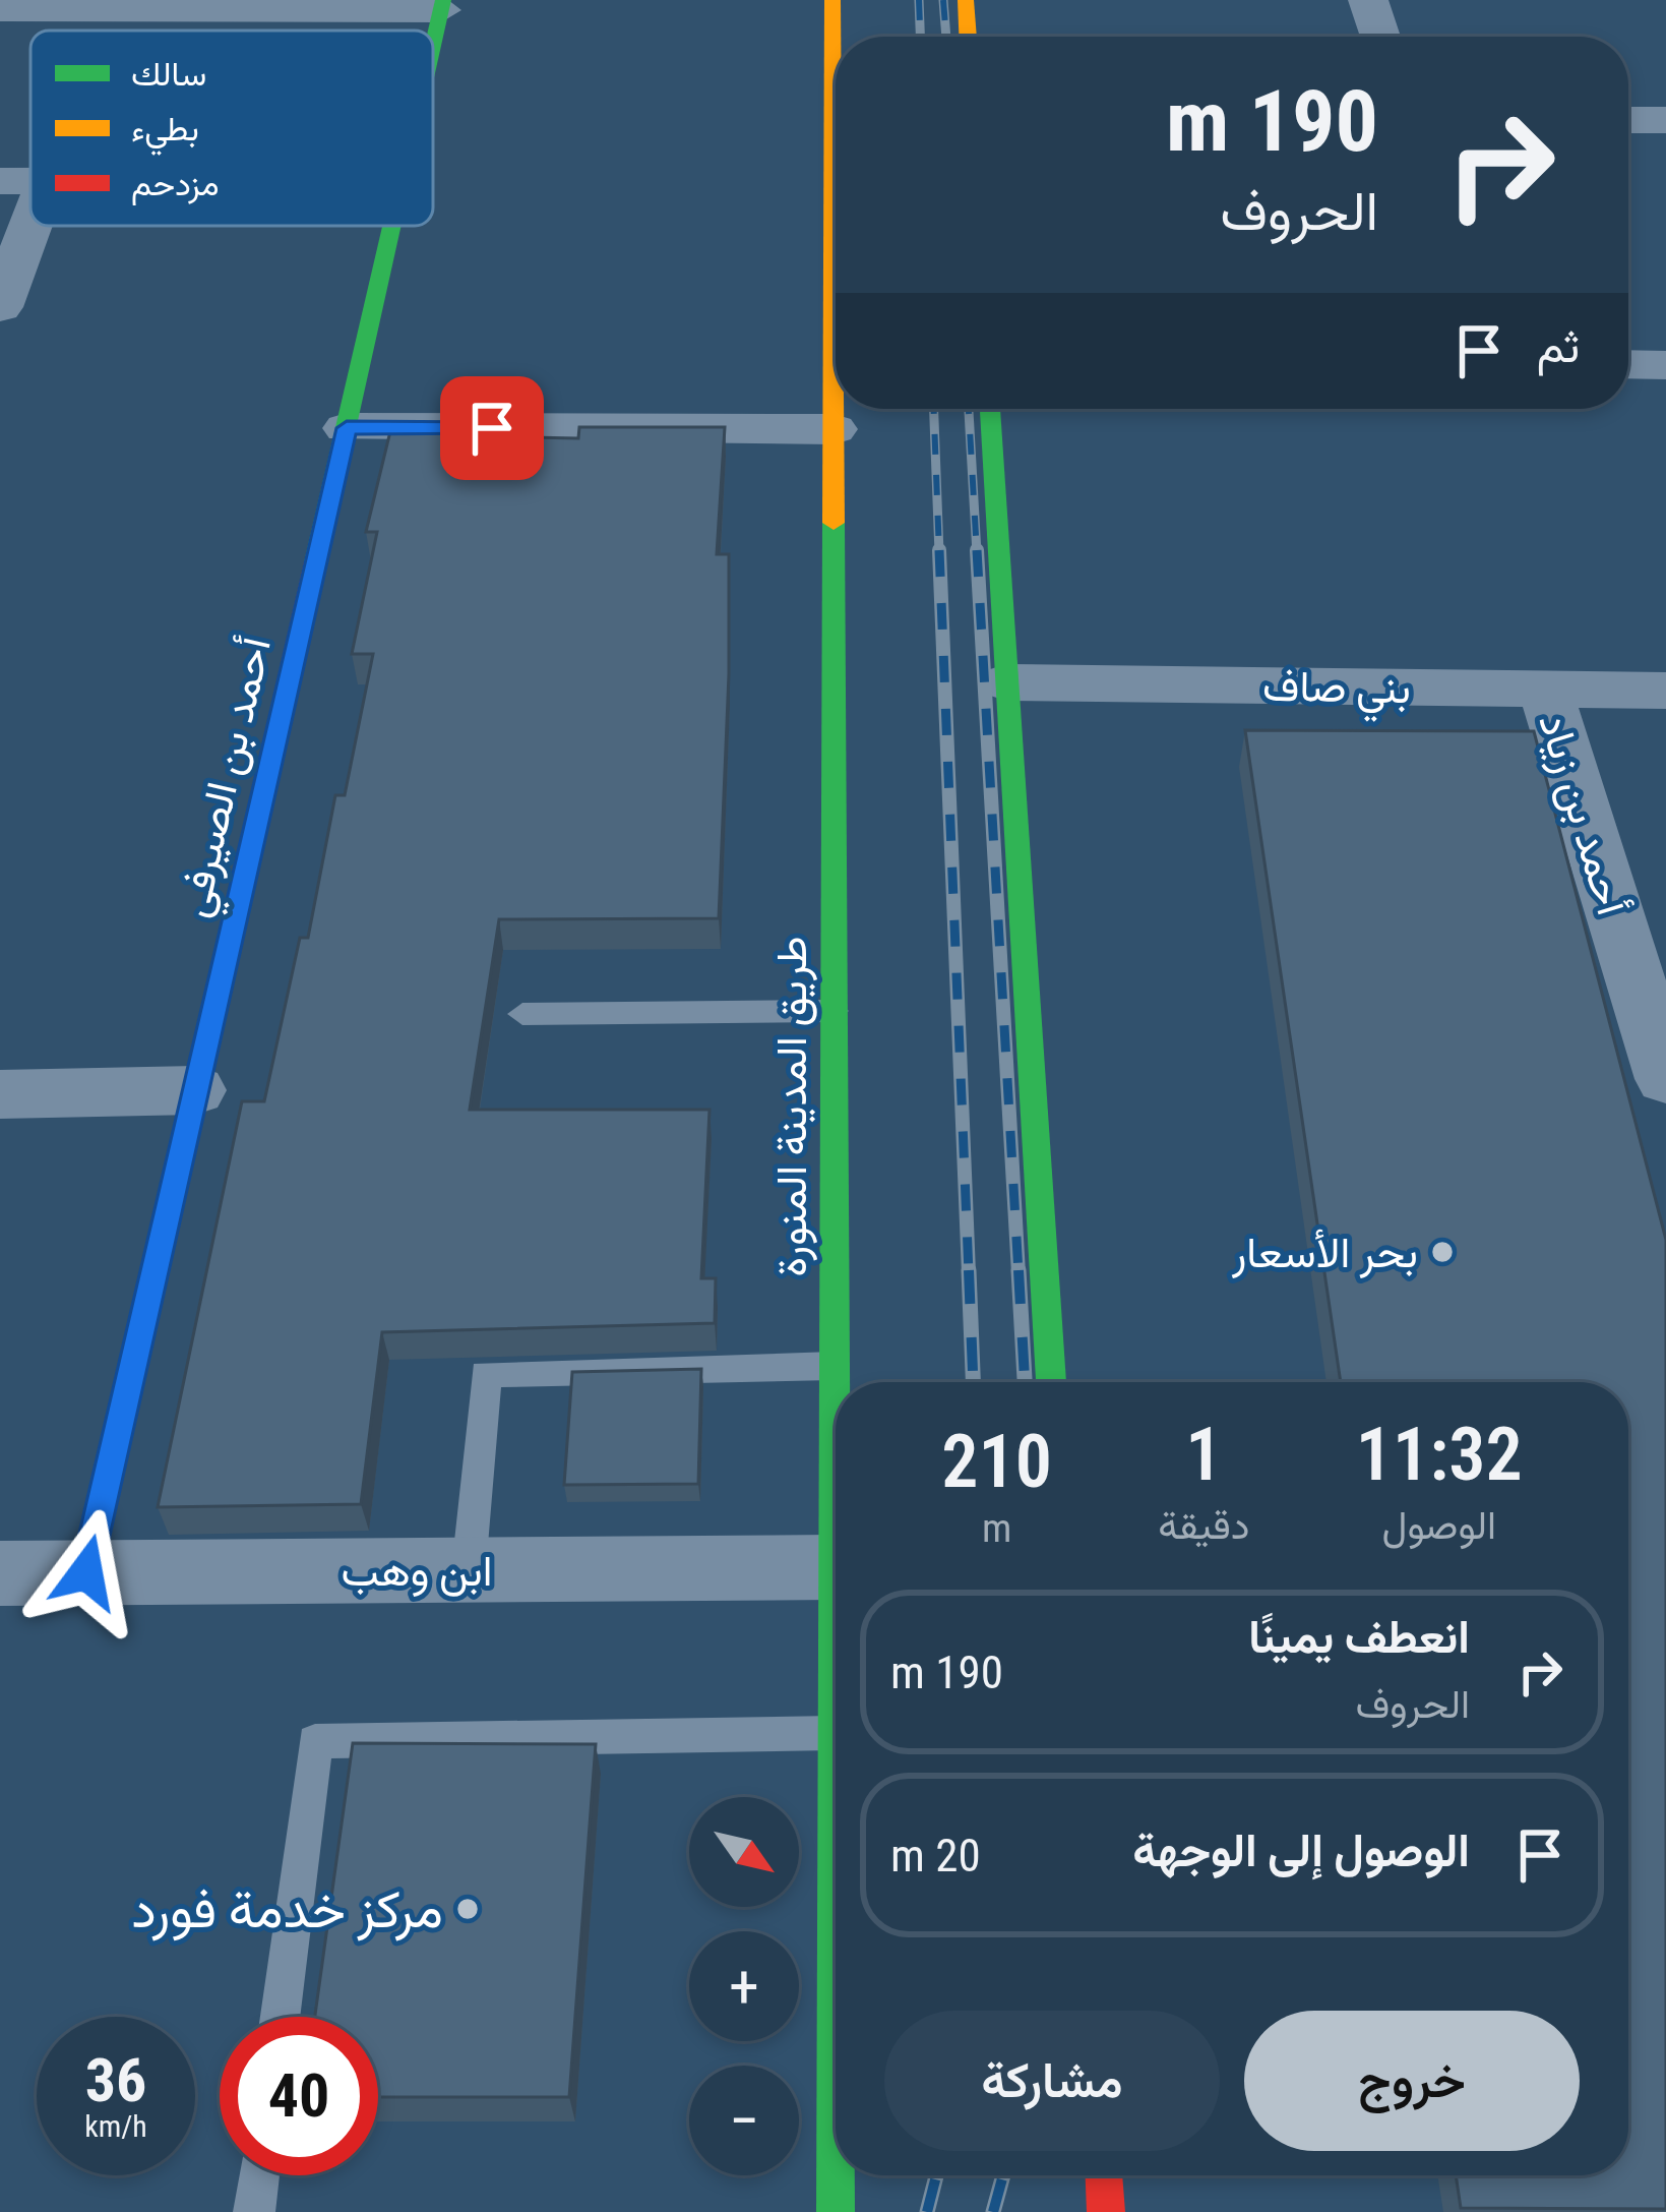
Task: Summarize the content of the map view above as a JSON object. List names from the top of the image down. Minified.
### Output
{"streets":{"main road":["أحمد بن الصيرفي","طريق المدينة المنورة"],"street":["بني صاف","أحمد بن زياد","ابن وهب"]},"crossings":[["بني صاف","أحمد بن زياد"],["أحمد بن الصيرفي","ابن وهب"],["طريق المدينة المنورة","ابن وهب"]],"places":["بحر الأسعار","مركز خدمة فورد"],"legend":["سالك","بطيء","مزدحم"],"north":"bottom right","page":{"turn":["190 m","الحروف"],"then":"ثم","eta":["11:32","الوصول","1","دقيقة","210","m"],"list":[{"name":"انعطف يمينًا","note":"الحروف","value":"190 m"},{"name":"الوصول إلى الوجهة","value":"20 m"}],"map_buttons":["+","−"],"buttons":["خروج","مشاركة"],"speed":"36 km/h","limit":"40"}}
